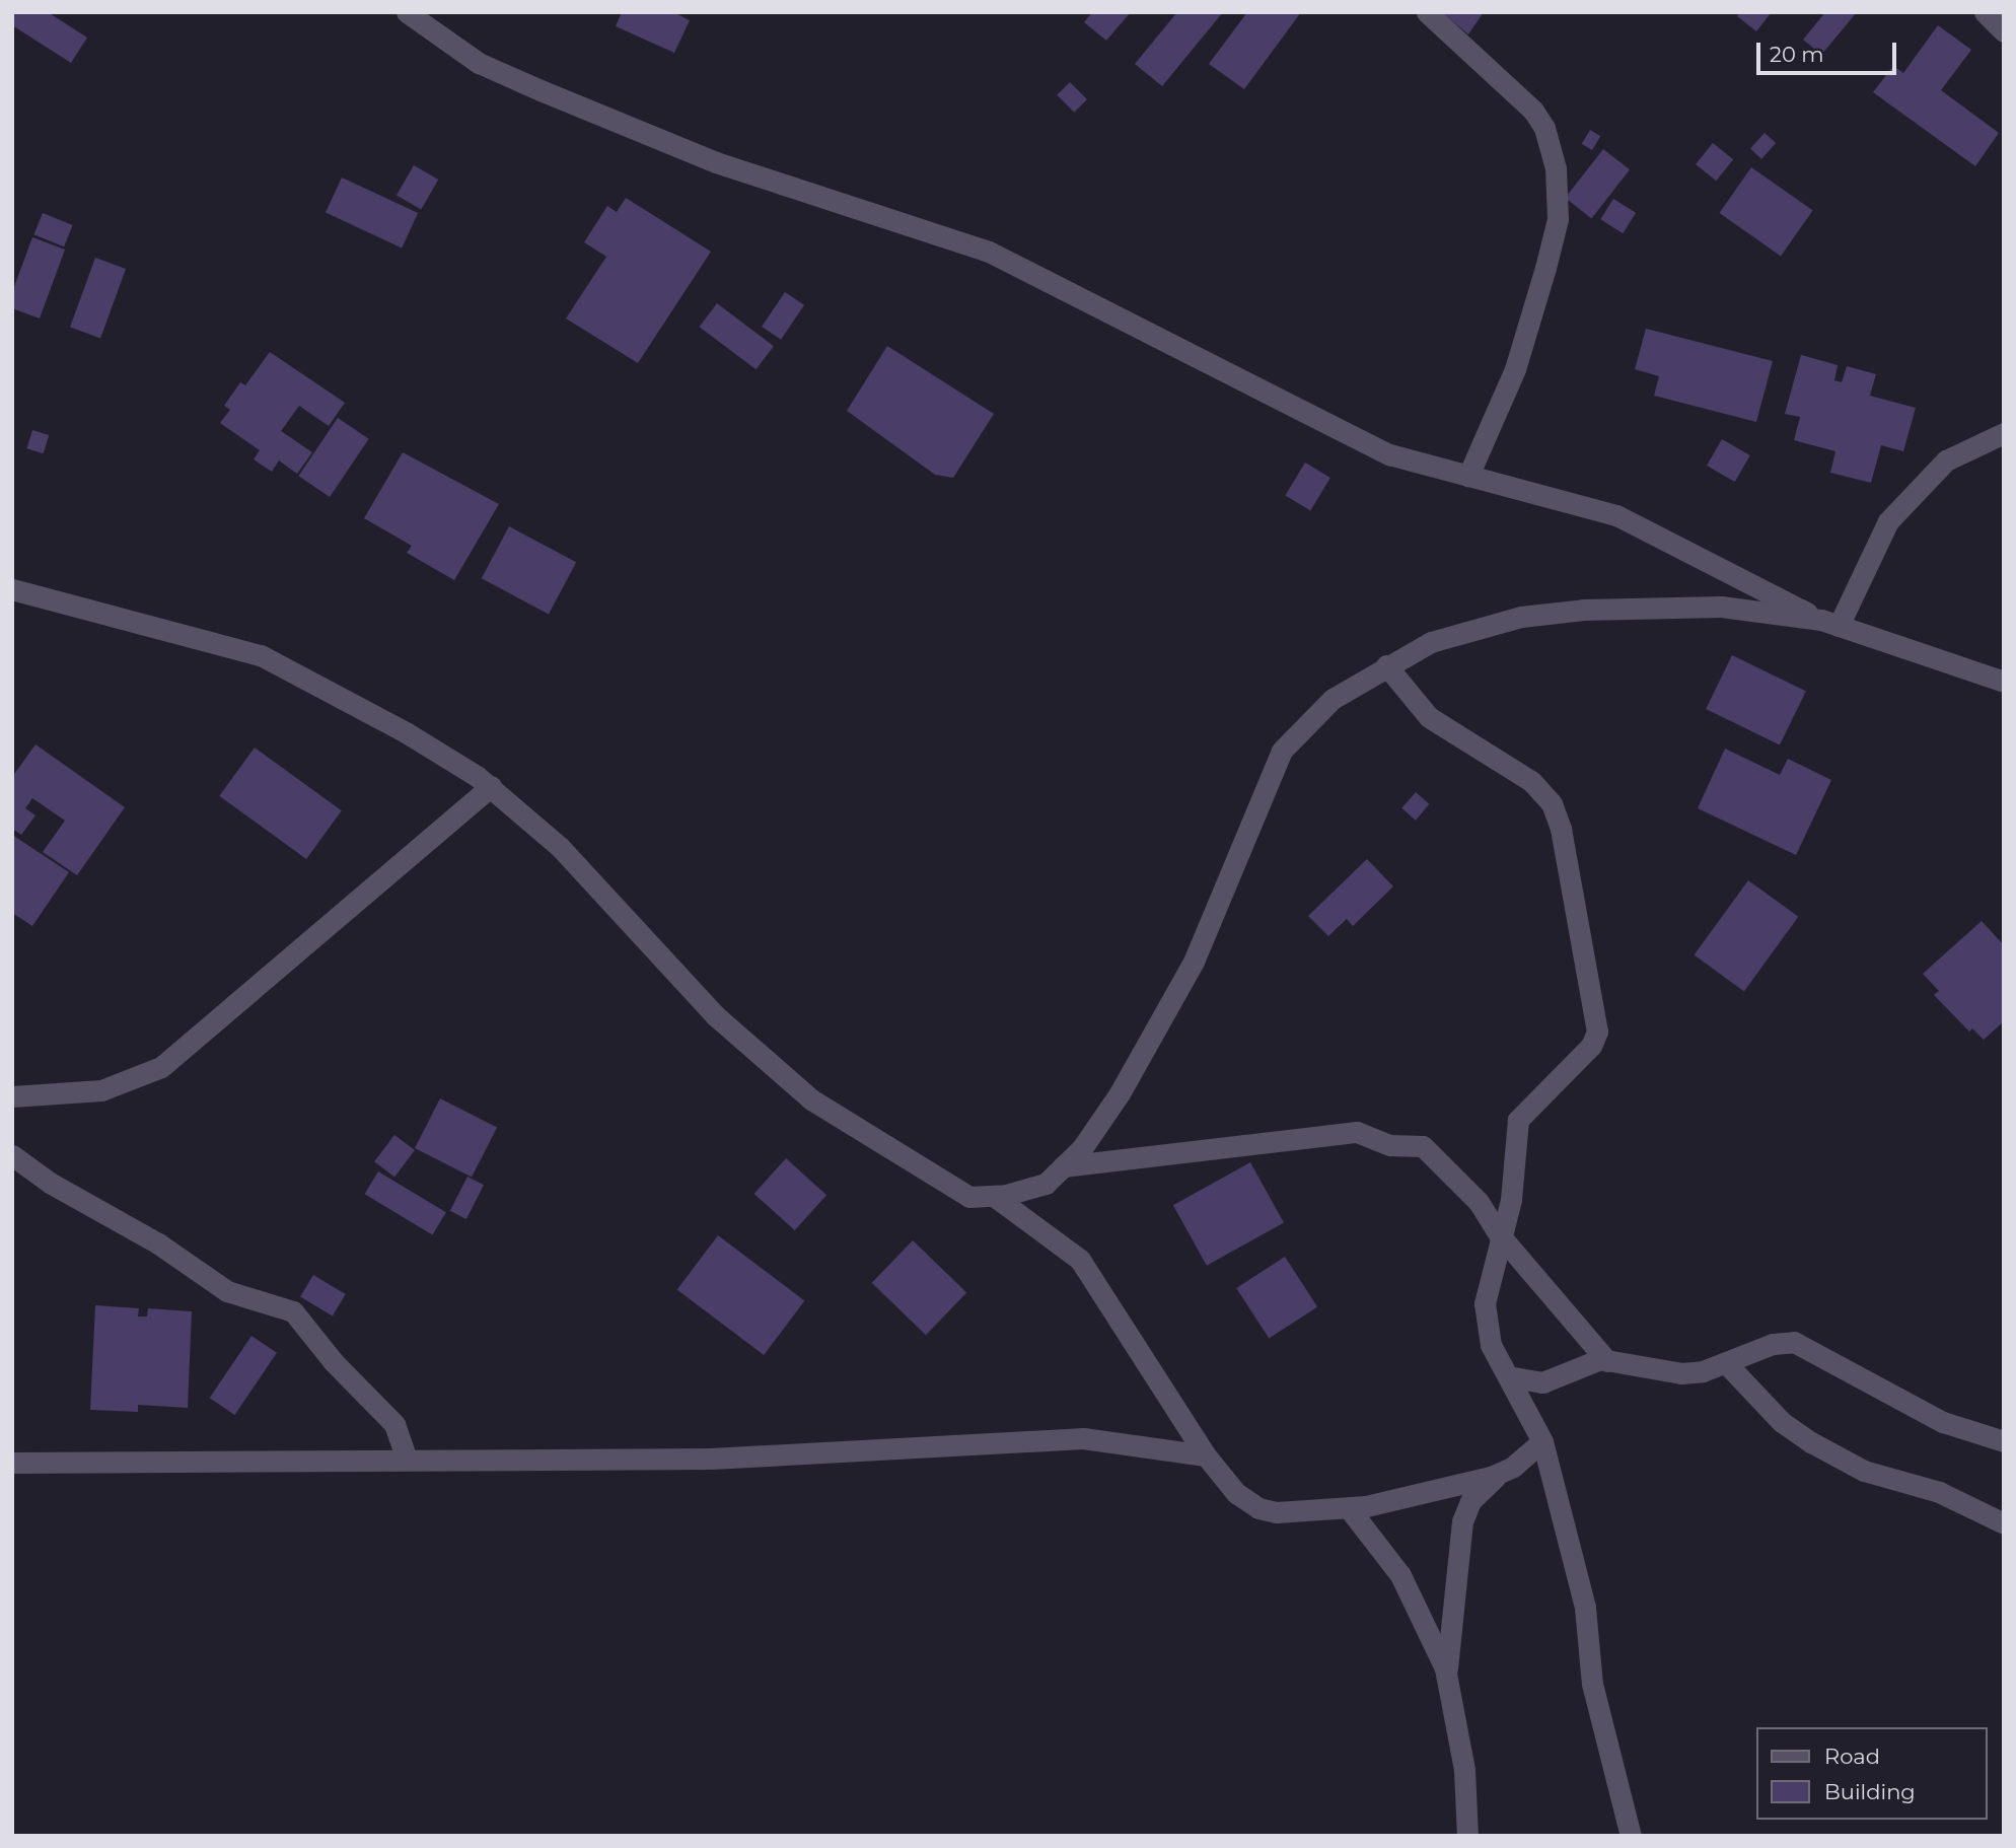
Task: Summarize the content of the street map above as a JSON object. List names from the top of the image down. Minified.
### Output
{"legend":["Road","Building"],"scale_bar":"20 m"}
